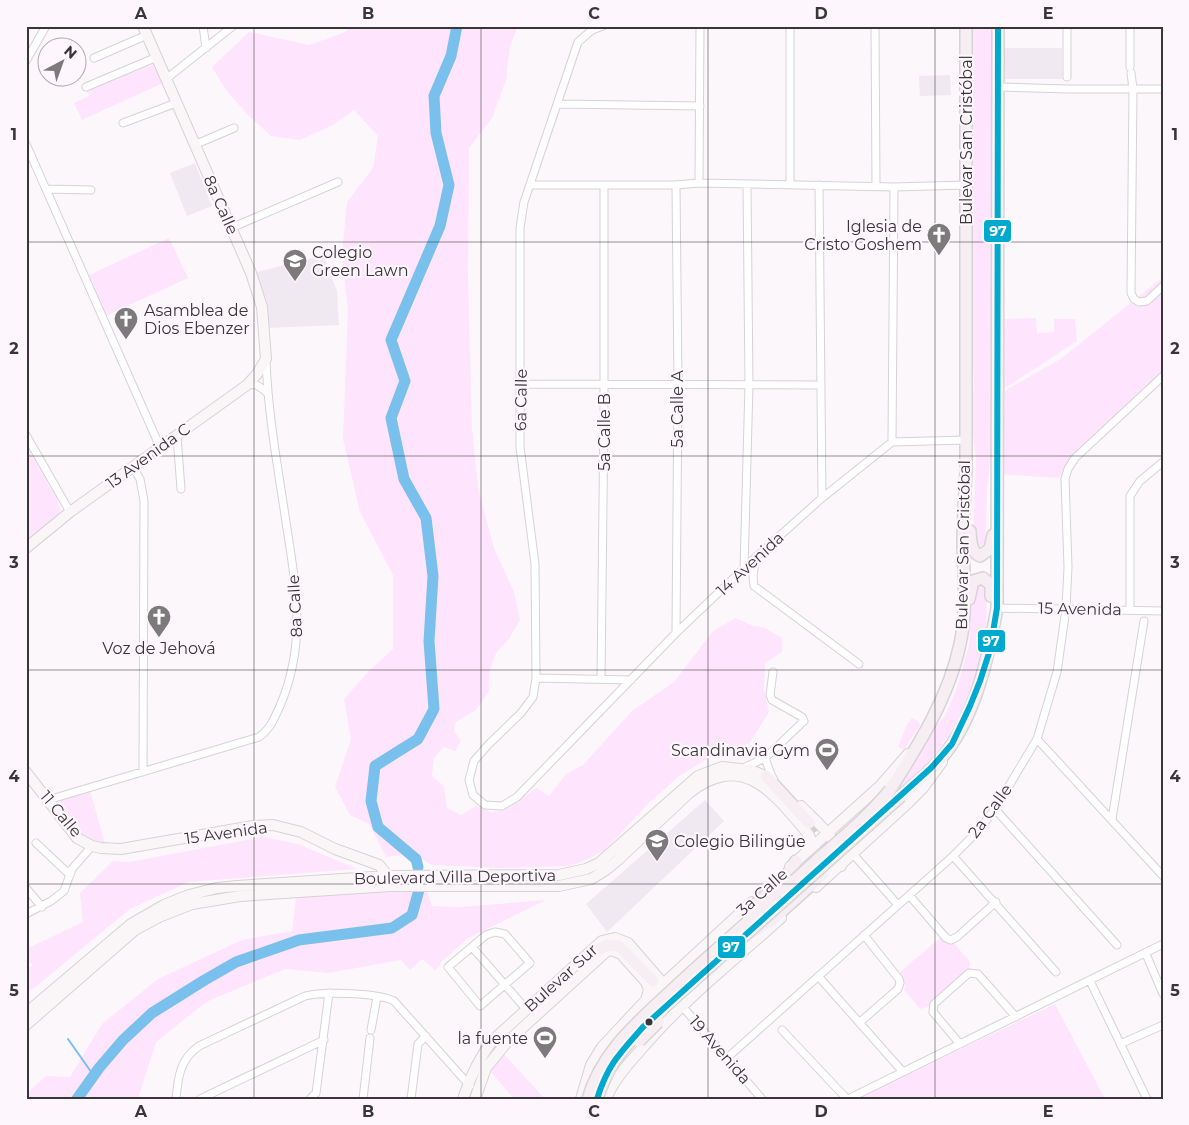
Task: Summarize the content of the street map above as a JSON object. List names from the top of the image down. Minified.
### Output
{"streets":{"main road":["Bulevar San Cristóbal"],"street":["8a Calle","6a Calle","5a Calle A","5a Calle B","13 Avenida C","14 Avenida","15 Avenida","2a Calle","11 Calle","Boulevard Villa Deportiva","3a Calle","Bulevar Sur","19 Avenida"]},"crossings":[["Bulevar San Cristóbal","15 Avenida"],["Bulevar San Cristóbal","3a Calle"],["8a Calle","13 Avenida C"],["6a Calle","14 Avenida"],["5a Calle A","14 Avenida"],["15 Avenida","2a Calle"],["15 Avenida","11 Calle"],["15 Avenida","Boulevard Villa Deportiva"],["2a Calle","19 Avenida"],["Boulevard Villa Deportiva","3a Calle"],["3a Calle","19 Avenida"],["Bulevar Sur","19 Avenida"]],"places":{"church":["Iglesia de Cristo Goshem","Asamblea de Dios Ebenzer","Voz de Jehová"],"school or university":["Colegio Green Lawn","Colegio Bilingüe"],"sports":["Scandinavia Gym","la fuente"]},"lines":["transit line 97"],"north":"top right","grid":{"columns":["A","B","C","D","E"],"rows":["1","2","3","4","5"]}}
